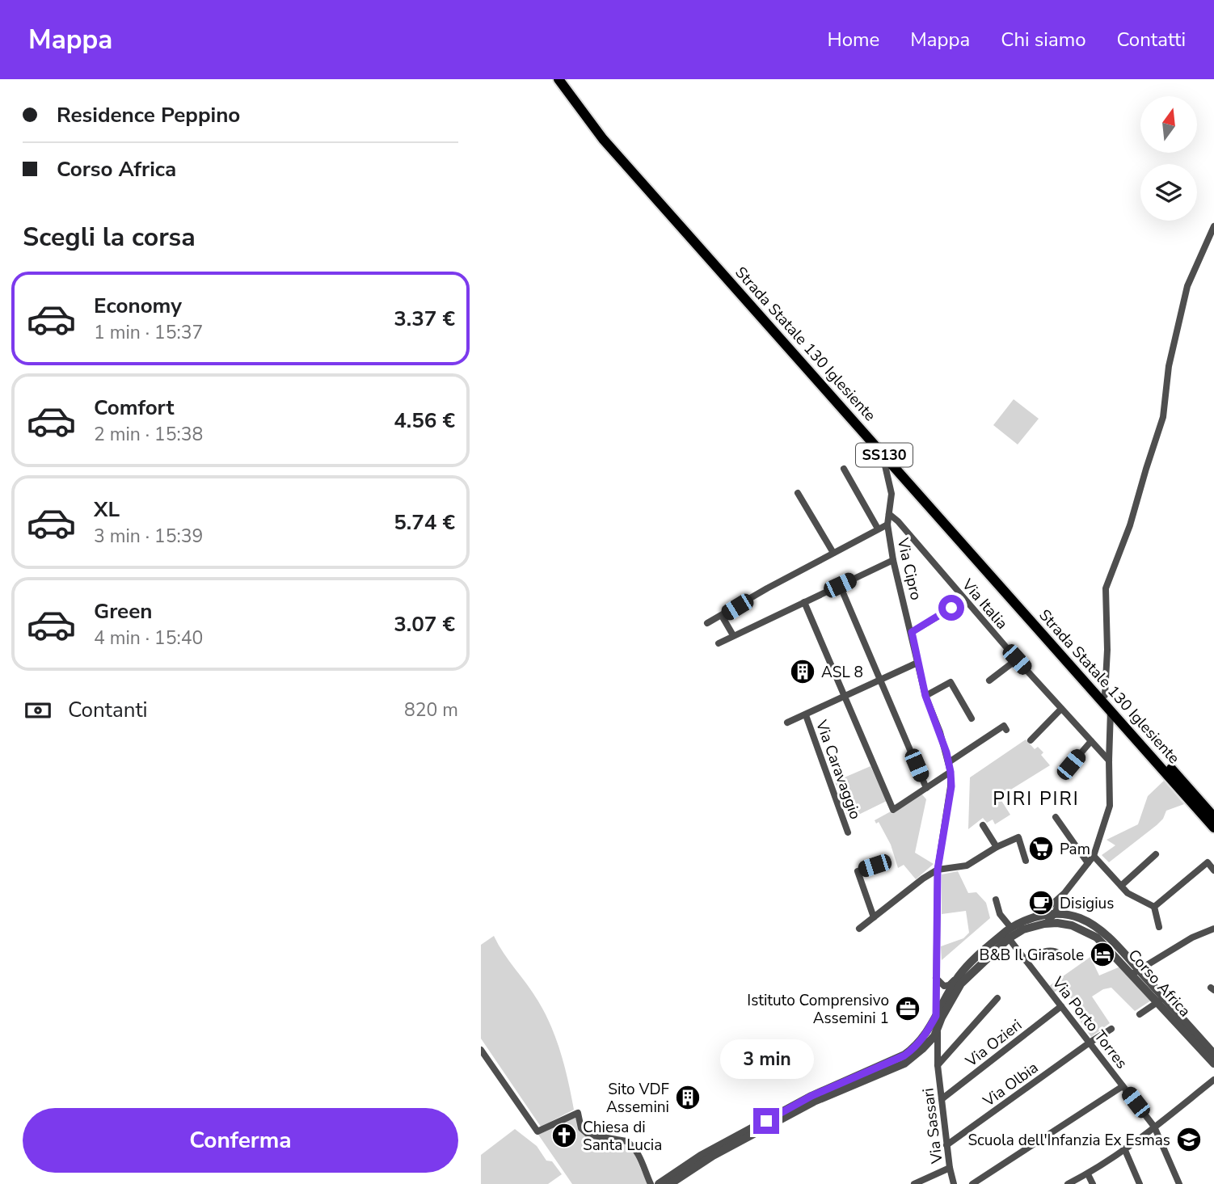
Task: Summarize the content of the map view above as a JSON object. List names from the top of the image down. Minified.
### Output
{"streets":{"main road":["Strada Statale 130 Iglesiente","SS130"],"street":["Via Cipro","Via Italia","Via Caravaggio","Corso Africa","Via Porto Torres","Via Ozieri","Via Olbia","Via Sassari"]},"crossings":[["Via Cipro","Via Italia"],["Via Cipro","Corso Africa"],["Corso Africa","Via Porto Torres"],["Corso Africa","Via Sassari"],["Via Porto Torres","Via Ozieri"],["Via Porto Torres","Via Olbia"],["Via Ozieri","Via Sassari"],["Via Olbia","Via Sassari"]],"districts":["PIRI PIRI"],"places":{"building":["ASL 8","Sito VDF Assemini"],"supermarket":["Pam"],"cafe":["Disigius"],"hotel":["B&B Il Girasole"],"office":["Istituto Comprensivo Assemini 1"],"church":["Chiesa di Santa Lucia"],"school or university":["Scuola dell'Infanzia Ex Esmas"]},"north":"top","page":{"header":"Mappa","nav":["Home","Mappa","Chi siamo","Contatti"],"banner":["Residence Peppino","Corso Africa"],"heading":"Scegli la corsa","list":[{"name":"Economy","note":"1 min · 15:37","value":"3.37 €"},{"name":"Comfort","note":"2 min · 15:38","value":"4.56 €"},{"name":"XL","note":"3 min · 15:39","value":"5.74 €"},{"name":"Green","note":"4 min · 15:40","value":"3.07 €"}],"pay":["Contanti","820 m"],"bubble":"3 min","buttons":"Conferma"}}
